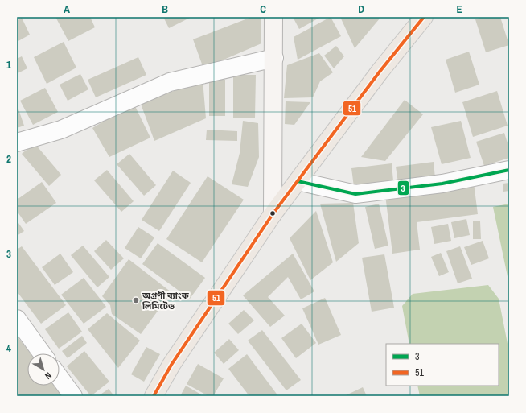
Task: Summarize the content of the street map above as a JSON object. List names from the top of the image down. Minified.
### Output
{"places":["অগ্রণী ব্যাংক লিমিটেড"],"lines":["transit line 51","transit line 3"],"legend":["3","51"],"north":"bottom right","grid":{"columns":["A","B","C","D","E"],"rows":["1","2","3","4"]}}
